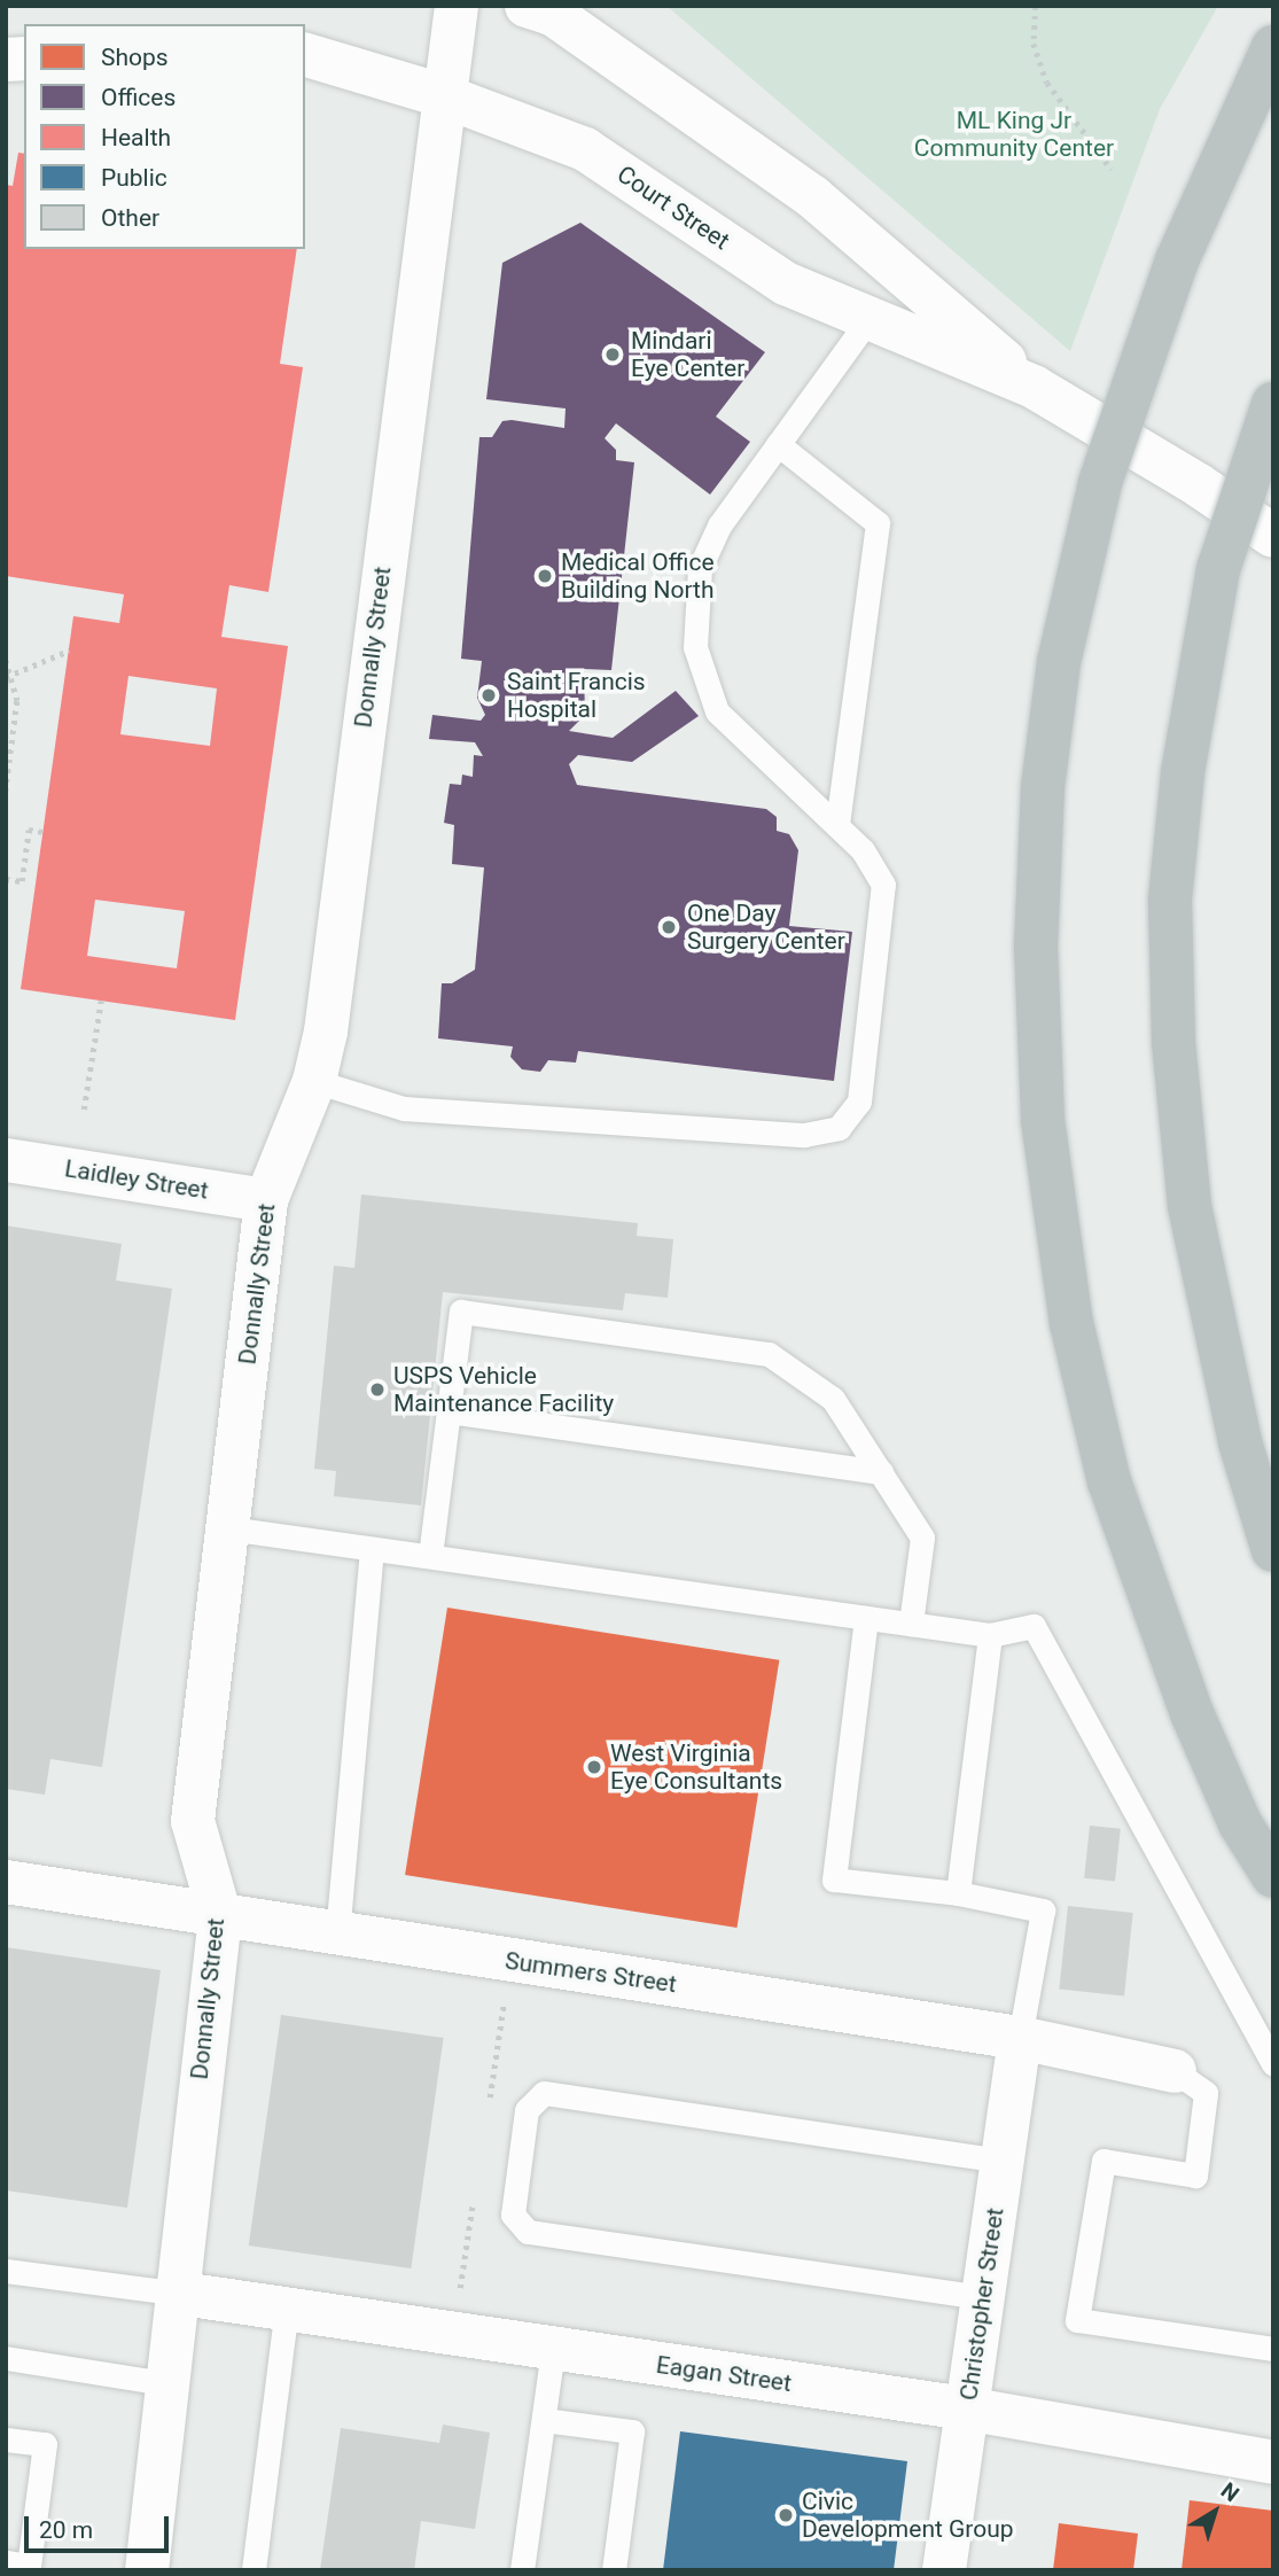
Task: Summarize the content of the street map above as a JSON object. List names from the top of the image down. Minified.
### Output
{"streets":{"street":["Court Street","Donnally Street","Laidley Street","Summers Street","Christopher Street","Eagan Street"]},"crossings":[["Court Street","Donnally Street"],["Donnally Street","Laidley Street"],["Donnally Street","Summers Street"],["Donnally Street","Eagan Street"],["Summers Street","Christopher Street"],["Christopher Street","Eagan Street"]],"parks":["ML King Jr Community Center"],"places":["Mindari Eye Center","Medical Office Building North","Saint Francis Hospital","One Day Surgery Center","USPS Vehicle Maintenance Facility","West Virginia Eye Consultants","Civic Development Group"],"legend":["Shops","Offices","Health","Public","Other"],"scale_bar":"20 m","north":"top right"}
